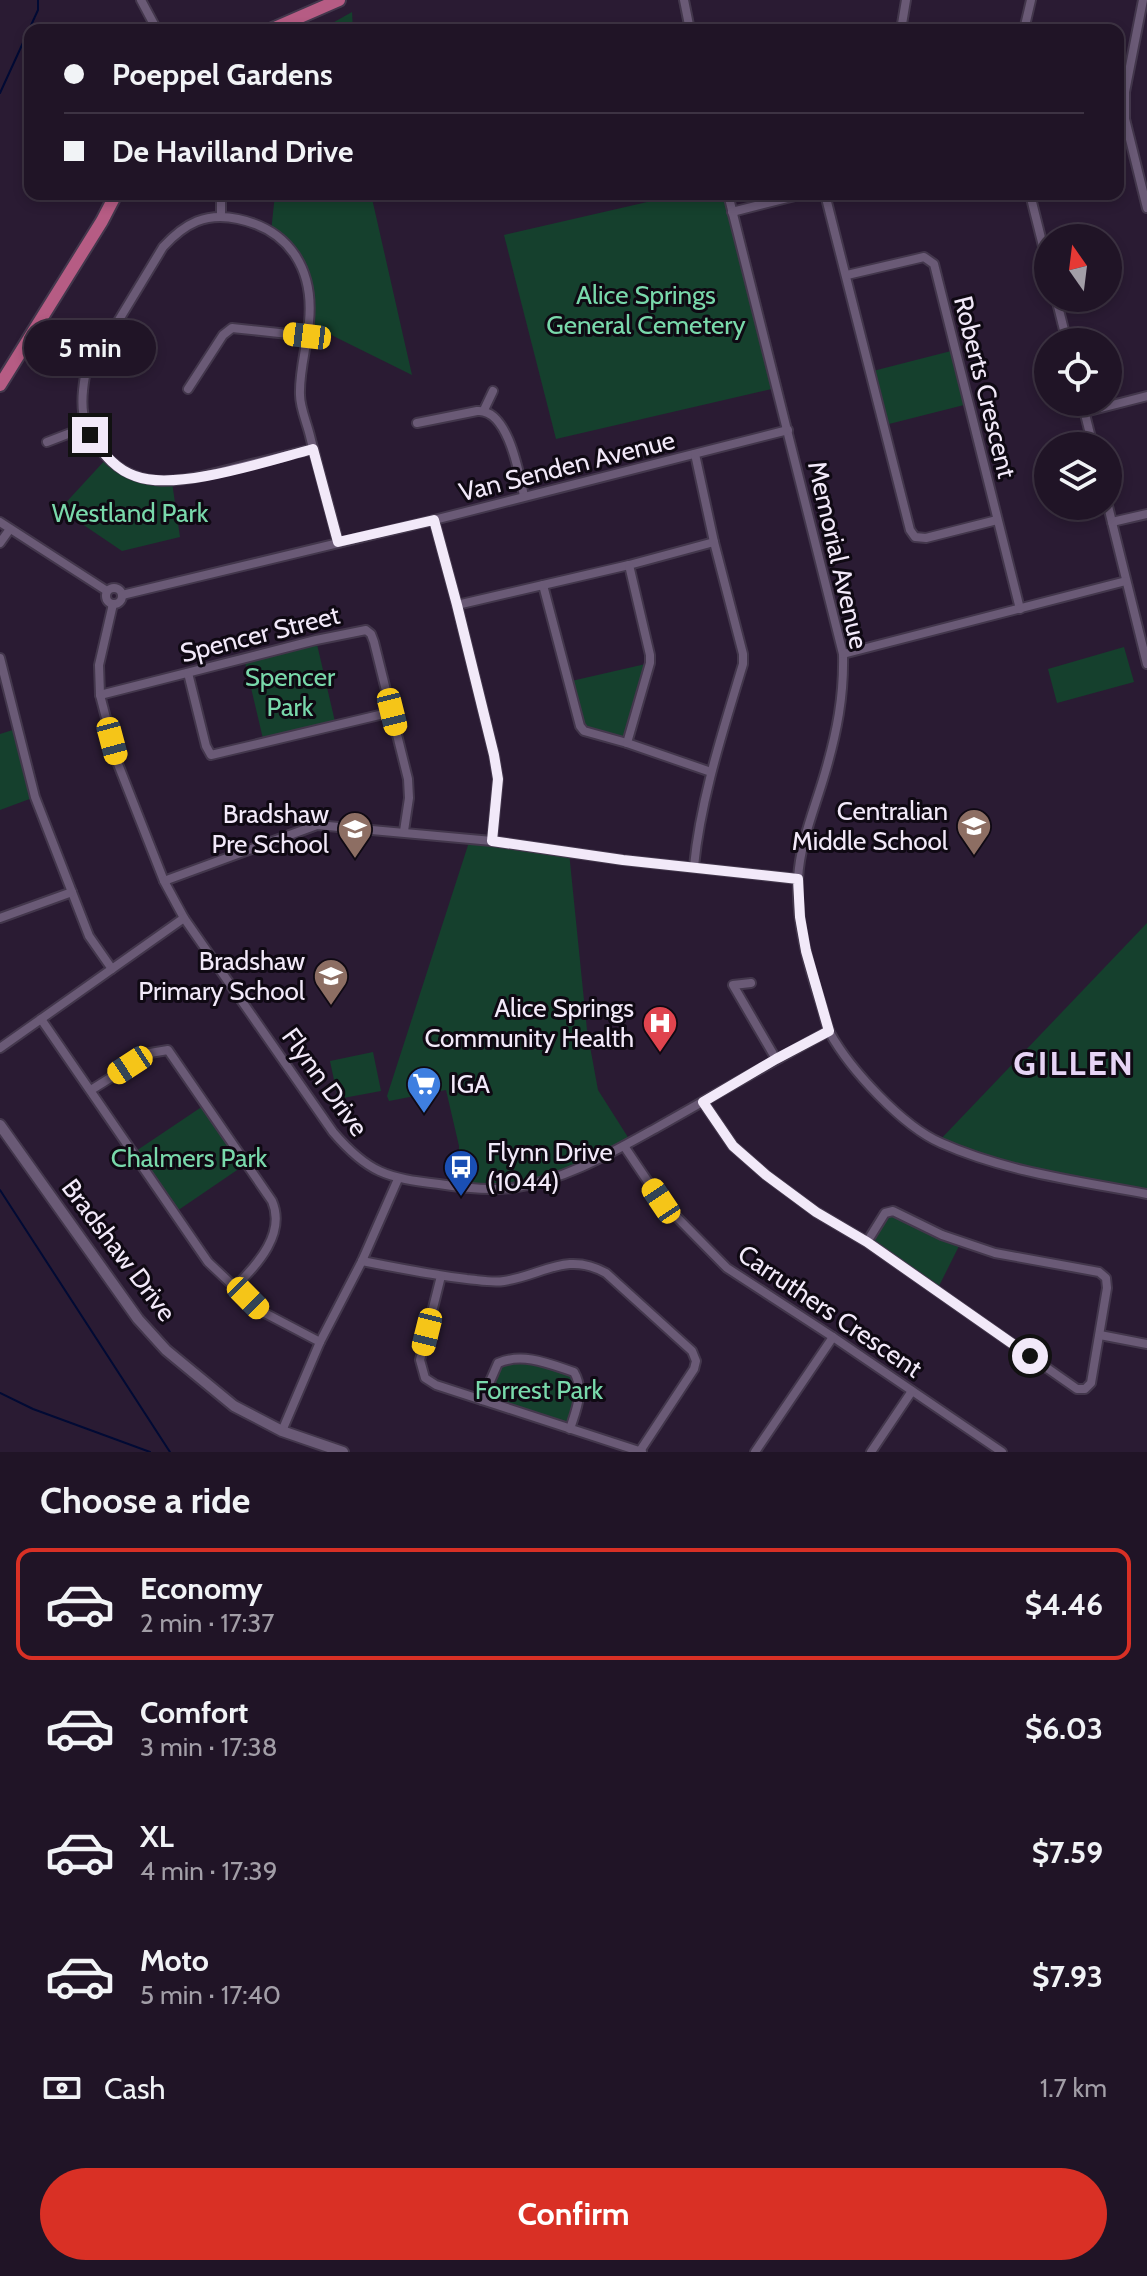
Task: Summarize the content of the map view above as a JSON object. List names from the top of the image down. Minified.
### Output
{"streets":{"street":["Roberts Crescent","Van Senden Avenue","Memorial Avenue","Spencer Street","Flynn Drive","Bradshaw Drive","Carruthers Crescent"]},"crossings":[["Van Senden Avenue","Memorial Avenue"],["Van Senden Avenue","Flynn Drive"],["Memorial Avenue","Flynn Drive"],["Spencer Street","Flynn Drive"],["Flynn Drive","Carruthers Crescent"]],"districts":["GILLEN"],"parks":["Alice Springs General Cemetery","Westland Park","Spencer Park","Chalmers Park","Forrest Park"],"places":{"school or university":["Centralian Middle School","Bradshaw Pre School","Bradshaw Primary School"],"hospital":["Alice Springs Community Health"],"supermarket":["IGA"],"bus stop":["Flynn Drive (1044)"]},"north":"top","page":{"banner":["Poeppel Gardens","De Havilland Drive"],"bubble":"5 min","heading":"Choose a ride","list":[{"name":"Economy","note":"2 min · 17:37","value":"$4.46"},{"name":"Comfort","note":"3 min · 17:38","value":"$6.03"},{"name":"XL","note":"4 min · 17:39","value":"$7.59"},{"name":"Moto","note":"5 min · 17:40","value":"$7.93"}],"pay":["Cash","1.7 km"],"buttons":"Confirm"}}
